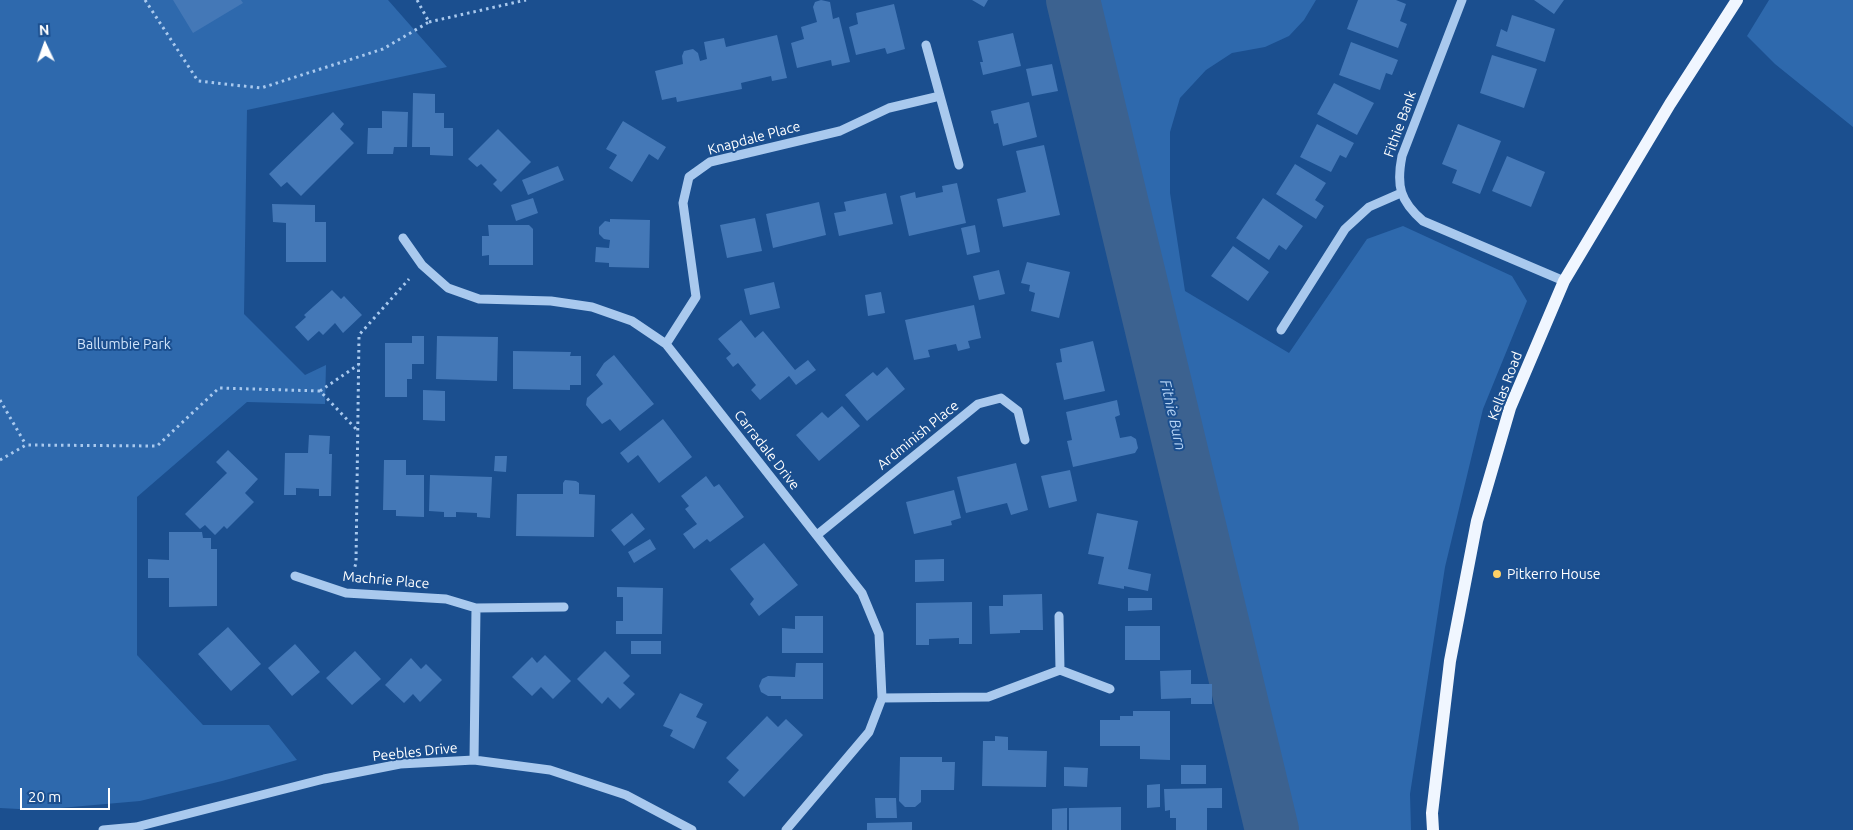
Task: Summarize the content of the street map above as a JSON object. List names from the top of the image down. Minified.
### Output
{"streets":{"main road":["Kellas Road"],"street":["Fithie Bank","Knapdale Place","Ardminish Place","Carradale Drive","Machrie Place","Peebles Drive"]},"crossings":[["Fithie Bank","Kellas Road"],["Knapdale Place","Carradale Drive"],["Ardminish Place","Carradale Drive"]],"water":["Fithie Burn"],"parks":["Ballumbie Park"],"places":["Pitkerro House"],"scale_bar":"20 m","north":"top"}
